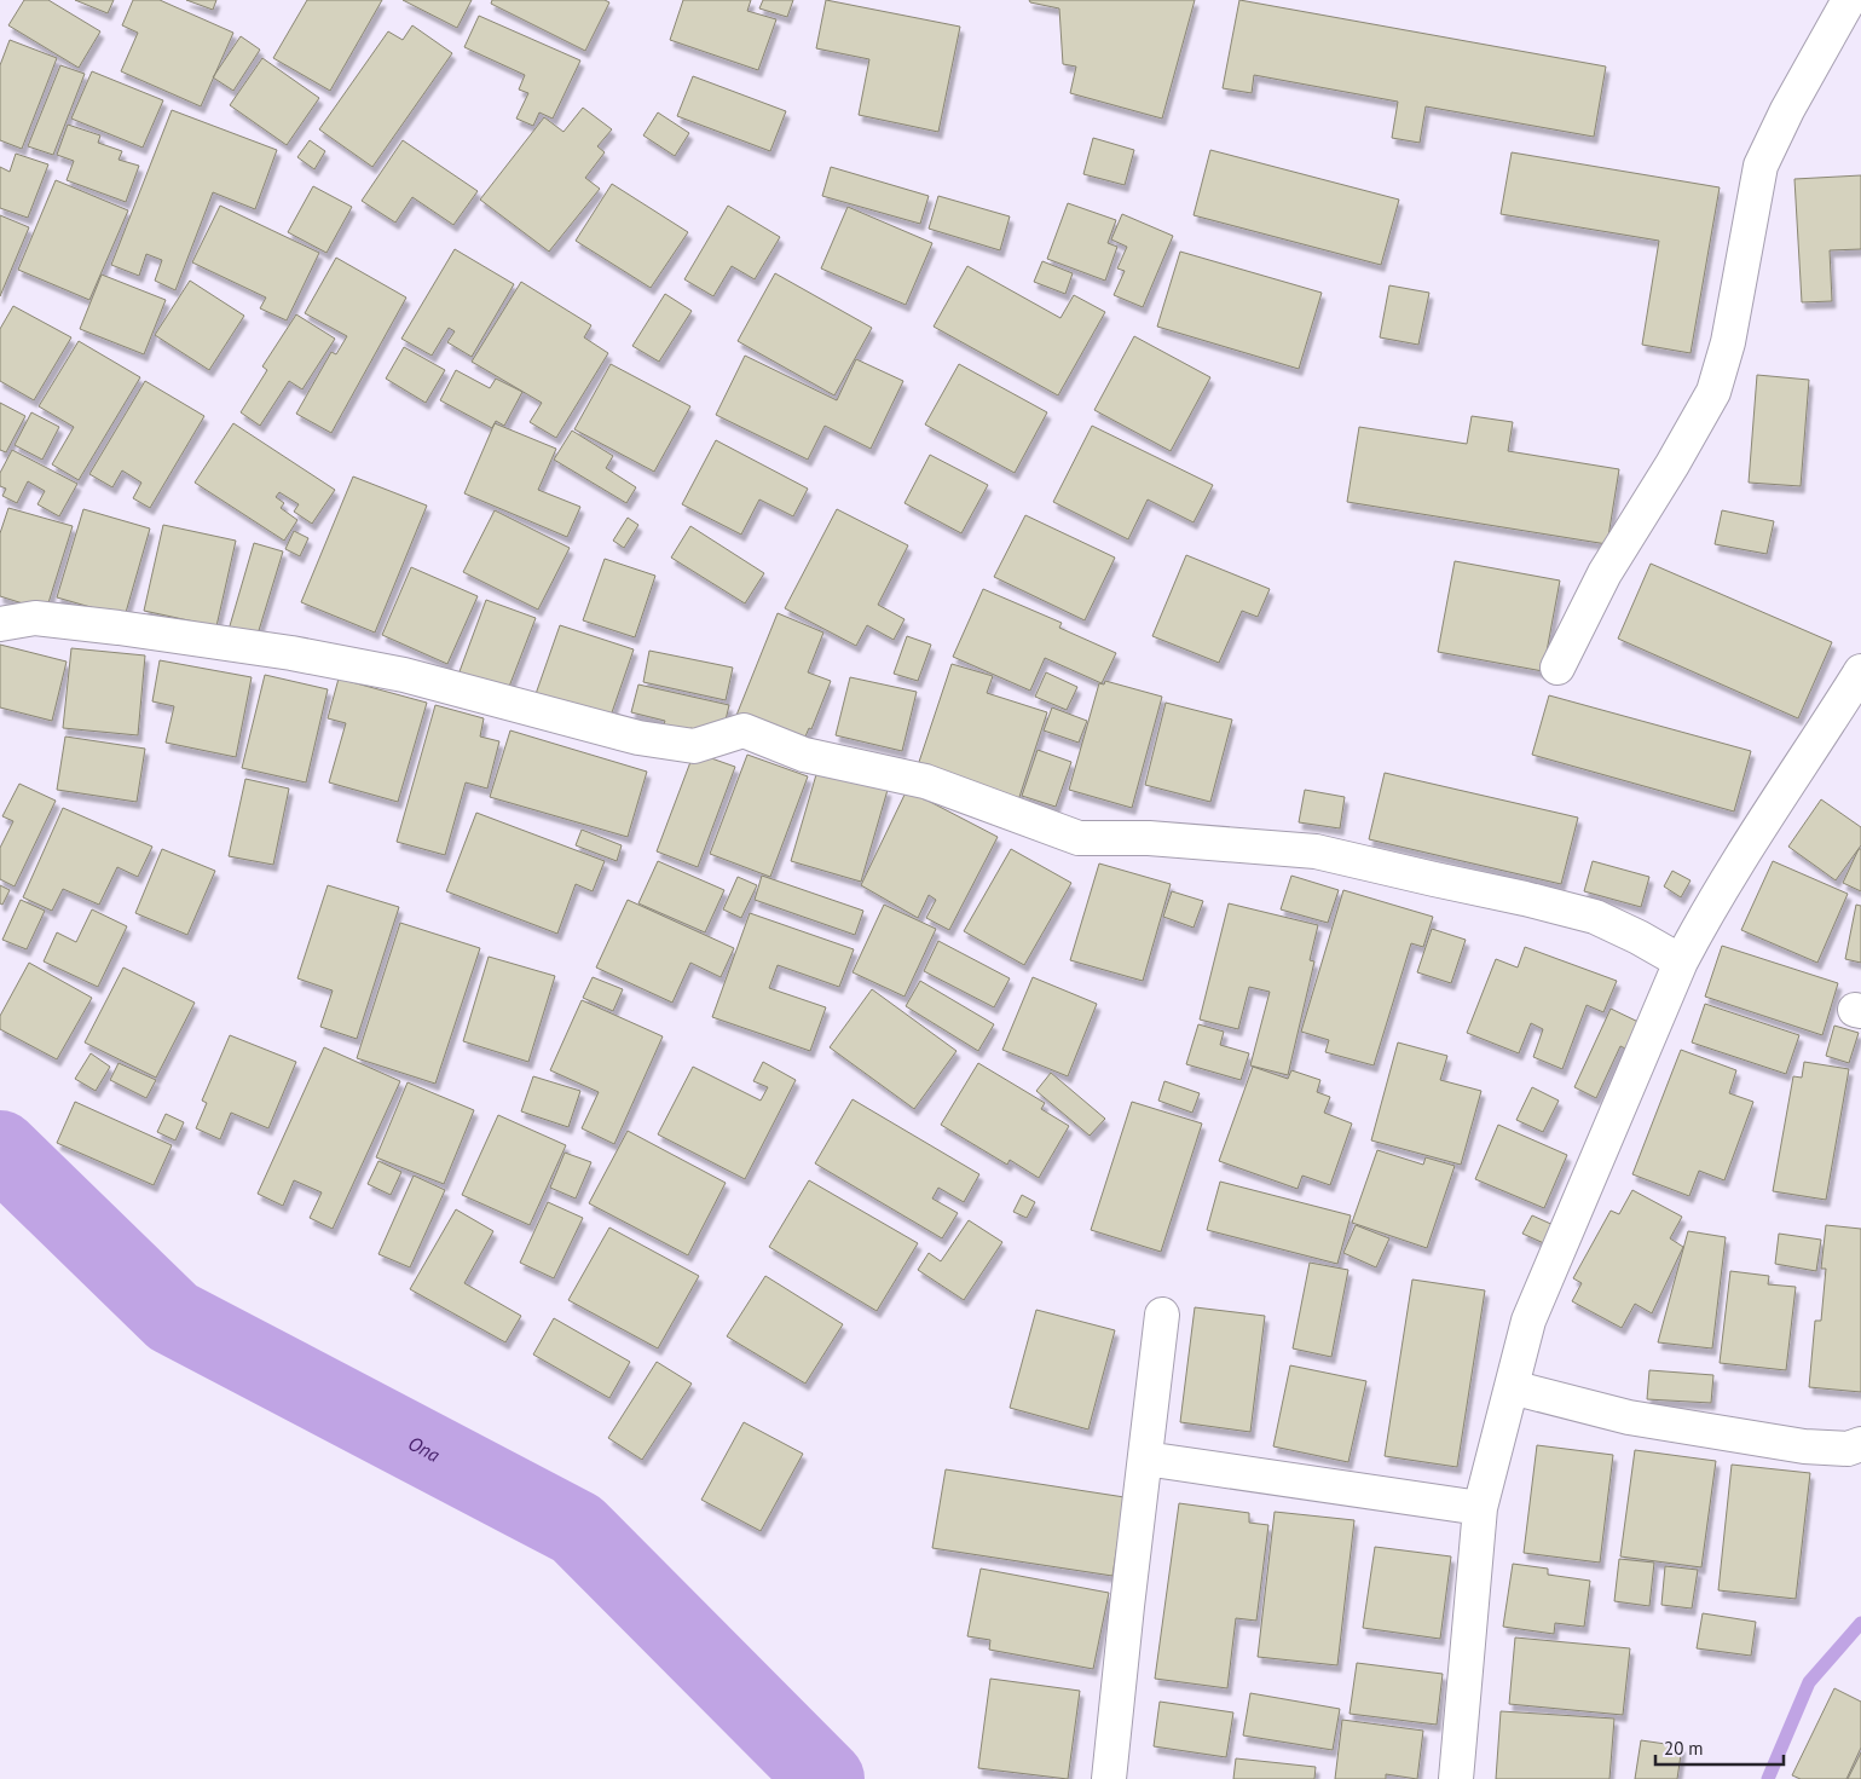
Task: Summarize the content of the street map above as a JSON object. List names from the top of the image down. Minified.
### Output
{"water":["Ona"],"scale_bar":"20 m"}
